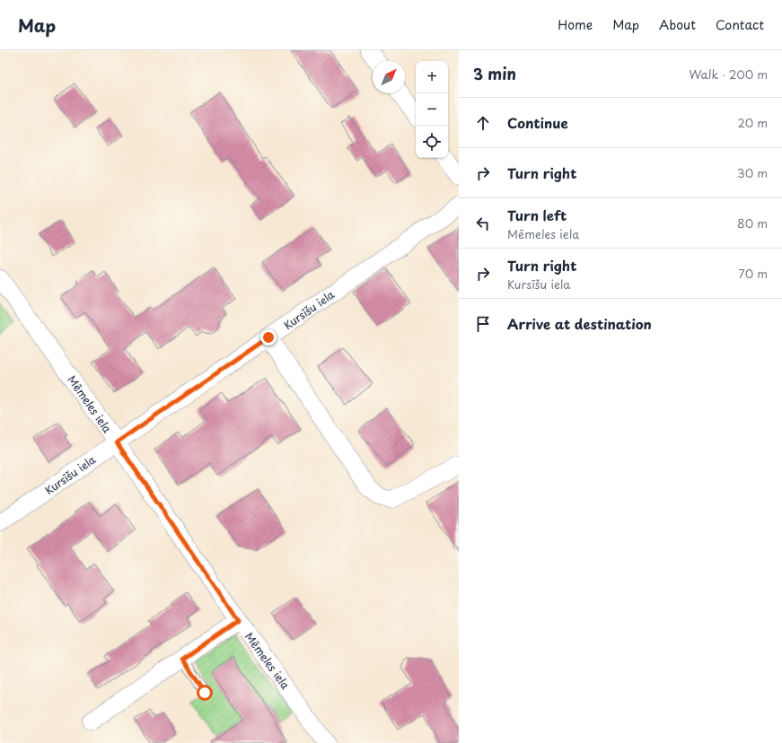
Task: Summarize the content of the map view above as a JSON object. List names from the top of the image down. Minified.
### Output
{"streets":{"street":["Kursīšu iela","Mēmeles iela"]},"crossings":[["Kursīšu iela","Mēmeles iela"]],"north":"top right","page":{"header":"Map","nav":["Home","Map","About","Contact"],"heading":["3 min","Walk · 200 m"],"map_buttons":["+","−"],"list":[["Continue","20 m"],["Turn right","30 m"],["Turn left","Mēmeles iela","80 m"],["Turn right","Kursīšu iela","70 m"],"Arrive at destination"]}}
